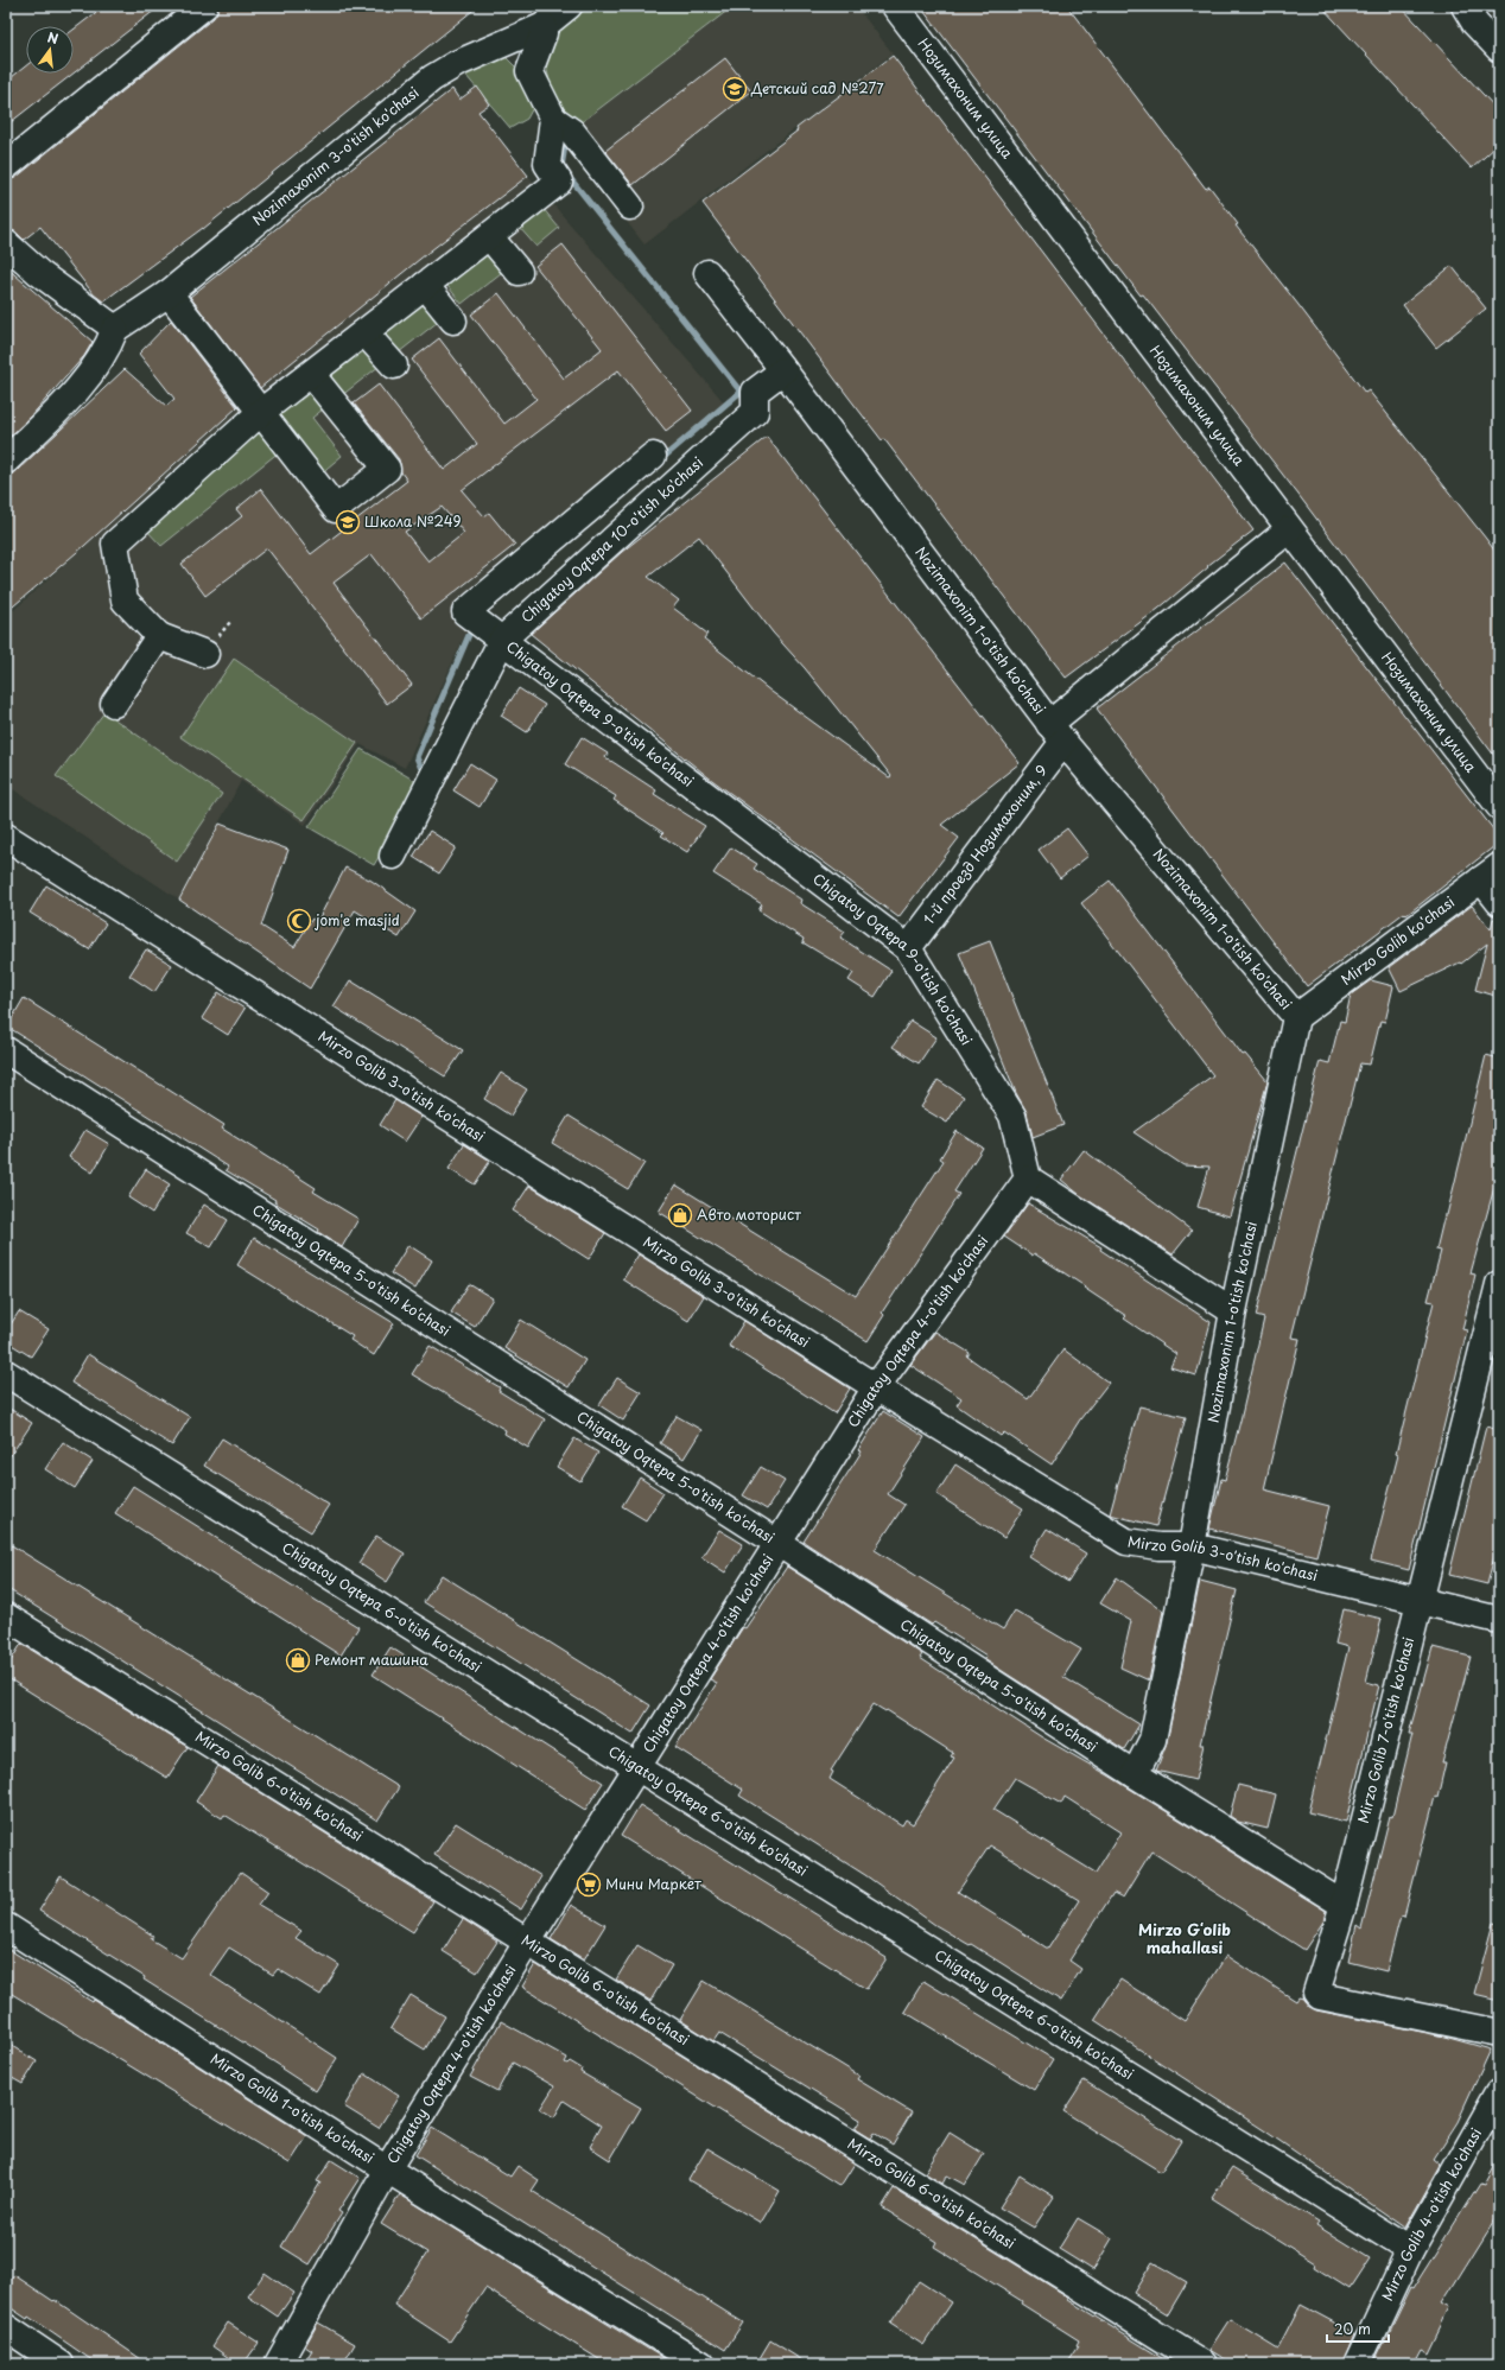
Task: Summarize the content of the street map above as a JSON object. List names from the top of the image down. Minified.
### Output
{"streets":{"street":["Нозимахоним улица","Nozimaxonim 3-o'tish ko'chasi","Chigatoy Oqtepa 10-o'tish ko'chasi","Nozimaxonim 1-o'tish ko'chasi","Chigatoy Oqtepa 9-o'tish ko'chasi","1-й проезд Нозимахоним, 9","Mirzo Golib ko'chasi","Mirzo Golib 3-o'tish ko'chasi","Chigatoy Oqtepa 5-o'tish ko'chasi","Chigatoy Oqtepa 4-o'tish ko'chasi","Chigatoy Oqtepa 6-o'tish ko'chasi","Mirzo Golib 7-o'tish ko'chasi","Mirzo Golib 6-o'tish ko'chasi","Mirzo Golib 1-o'tish ko'chasi","Mirzo Golib 4-o'tish ko'chasi"]},"crossings":[["Нозимахоним улица","1-й проезд Нозимахоним, 9"],["Chigatoy Oqtepa 10-o'tish ko'chasi","Nozimaxonim 1-o'tish ko'chasi"],["Chigatoy Oqtepa 10-o'tish ko'chasi","Chigatoy Oqtepa 9-o'tish ko'chasi"],["Nozimaxonim 1-o'tish ko'chasi","1-й проезд Нозимахоним, 9"],["Nozimaxonim 1-o'tish ko'chasi","Mirzo Golib ko'chasi"],["Nozimaxonim 1-o'tish ko'chasi","Mirzo Golib 3-o'tish ko'chasi"],["Nozimaxonim 1-o'tish ko'chasi","Chigatoy Oqtepa 5-o'tish ko'chasi"],["Chigatoy Oqtepa 9-o'tish ko'chasi","1-й проезд Нозимахоним, 9"],["Chigatoy Oqtepa 9-o'tish ko'chasi","Chigatoy Oqtepa 4-o'tish ko'chasi"],["Mirzo Golib 3-o'tish ko'chasi","Chigatoy Oqtepa 4-o'tish ko'chasi"],["Mirzo Golib 3-o'tish ko'chasi","Mirzo Golib 7-o'tish ko'chasi"],["Chigatoy Oqtepa 5-o'tish ko'chasi","Chigatoy Oqtepa 4-o'tish ko'chasi"],["Chigatoy Oqtepa 5-o'tish ko'chasi","Mirzo Golib 7-o'tish ko'chasi"],["Chigatoy Oqtepa 4-o'tish ko'chasi","Chigatoy Oqtepa 6-o'tish ko'chasi"],["Chigatoy Oqtepa 4-o'tish ko'chasi","Mirzo Golib 6-o'tish ko'chasi"],["Chigatoy Oqtepa 4-o'tish ko'chasi","Mirzo Golib 1-o'tish ko'chasi"],["Chigatoy Oqtepa 6-o'tish ko'chasi","Mirzo Golib 4-o'tish ko'chasi"]],"districts":["Mirzo Gʻolib mahallasi"],"places":{"school or university":["Детский сад №277","Школа №249"],"mosque":["jom'e masjid"],"shop":["Авто моторист","Ремонт машина"],"supermarket":["Мини Маркет"]},"scale_bar":"20 m","north":"top"}
